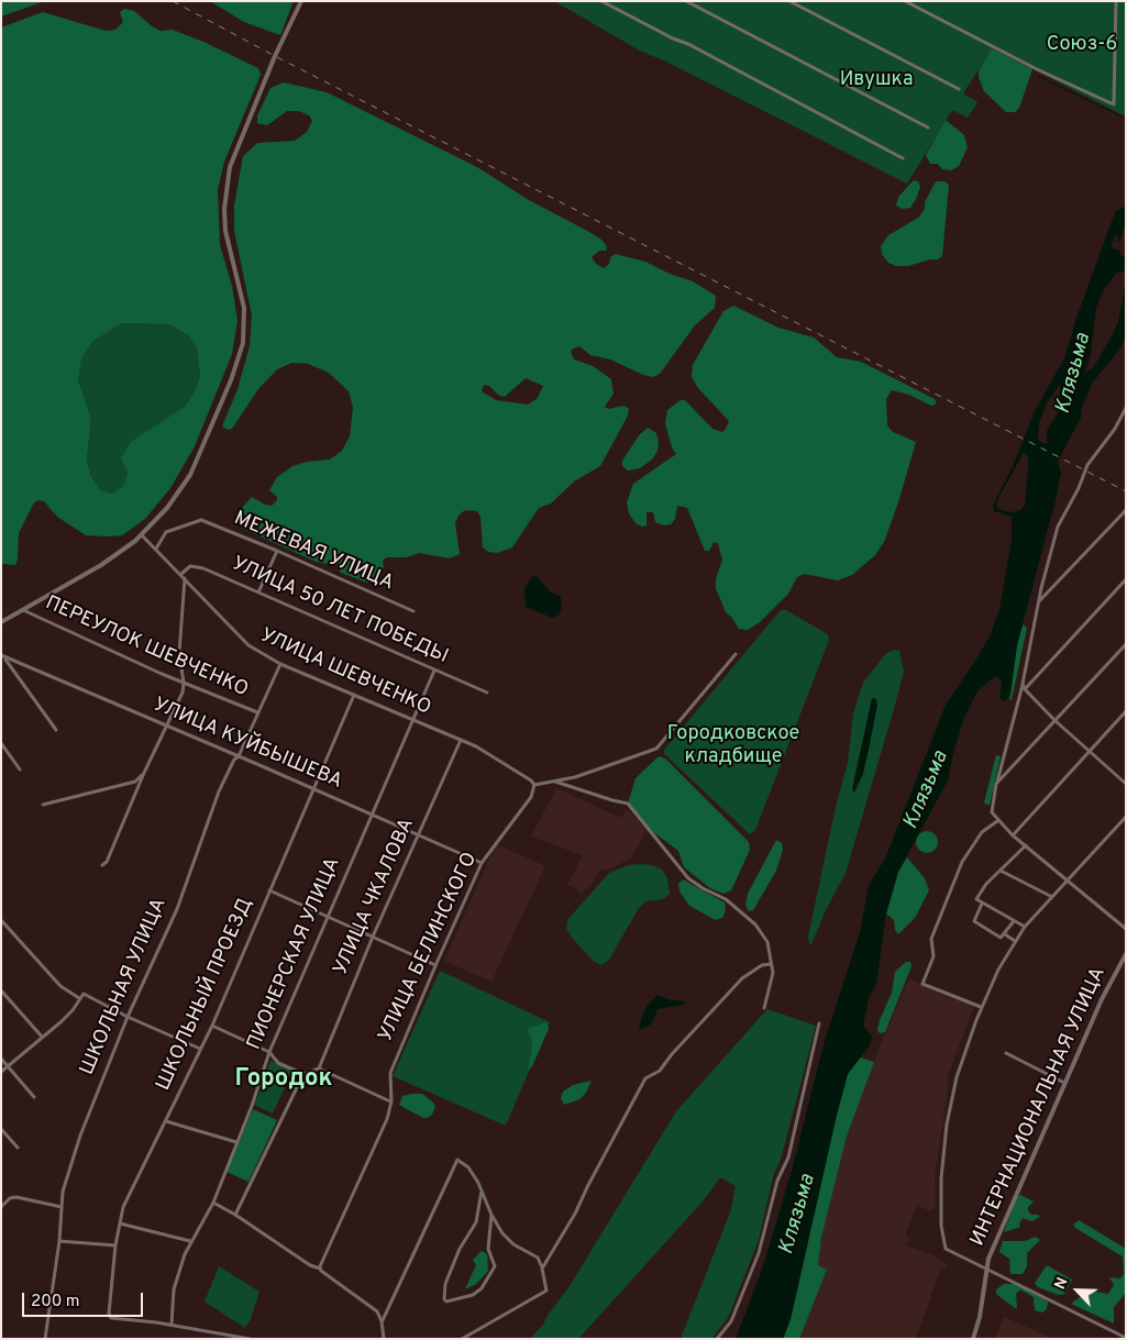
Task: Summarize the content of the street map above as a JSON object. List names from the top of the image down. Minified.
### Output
{"streets":{"street":["МЕЖЕВАЯ УЛИЦА","УЛИЦА 50 ЛЕТ ПОБЕДЫ","ПЕРЕУЛОК ШЕВЧЕНКО","УЛИЦА ШЕВЧЕНКО","УЛИЦА КУЙБЫШЕВА","УЛИЦА ЧКАЛОВА","УЛИЦА БЕЛИНСКОГО","ПИОНЕРСКАЯ УЛИЦА","ШКОЛЬНАЯ УЛИЦА","ШКОЛЬНЫЙ ПРОЕЗД","ИНТЕРНАЦИОНАЛЬНАЯ УЛИЦА"]},"crossings":[["МЕЖЕВАЯ УЛИЦА","УЛИЦА ШЕВЧЕНКО"],["УЛИЦА 50 ЛЕТ ПОБЕДЫ","УЛИЦА ШЕВЧЕНКО"],["УЛИЦА 50 ЛЕТ ПОБЕДЫ","ПИОНЕРСКАЯ УЛИЦА"],["ПЕРЕУЛОК ШЕВЧЕНКО","ШКОЛЬНАЯ УЛИЦА"],["УЛИЦА ШЕВЧЕНКО","УЛИЦА ЧКАЛОВА"],["УЛИЦА ШЕВЧЕНКО","УЛИЦА БЕЛИНСКОГО"],["УЛИЦА ШЕВЧЕНКО","ПИОНЕРСКАЯ УЛИЦА"],["УЛИЦА ШЕВЧЕНКО","ШКОЛЬНАЯ УЛИЦА"],["УЛИЦА ШЕВЧЕНКО","ШКОЛЬНЫЙ ПРОЕЗД"],["УЛИЦА КУЙБЫШЕВА","УЛИЦА ЧКАЛОВА"],["УЛИЦА КУЙБЫШЕВА","УЛИЦА БЕЛИНСКОГО"],["УЛИЦА КУЙБЫШЕВА","ПИОНЕРСКАЯ УЛИЦА"],["УЛИЦА КУЙБЫШЕВА","ШКОЛЬНАЯ УЛИЦА"],["УЛИЦА КУЙБЫШЕВА","ШКОЛЬНЫЙ ПРОЕЗД"],["ПИОНЕРСКАЯ УЛИЦА","ШКОЛЬНЫЙ ПРОЕЗД"]],"districts":["Городок"],"water":["Клязьма"],"parks":["Союз-6","Ивушка","Городковское кладбище"],"scale_bar":"200 m","north":"top left"}
